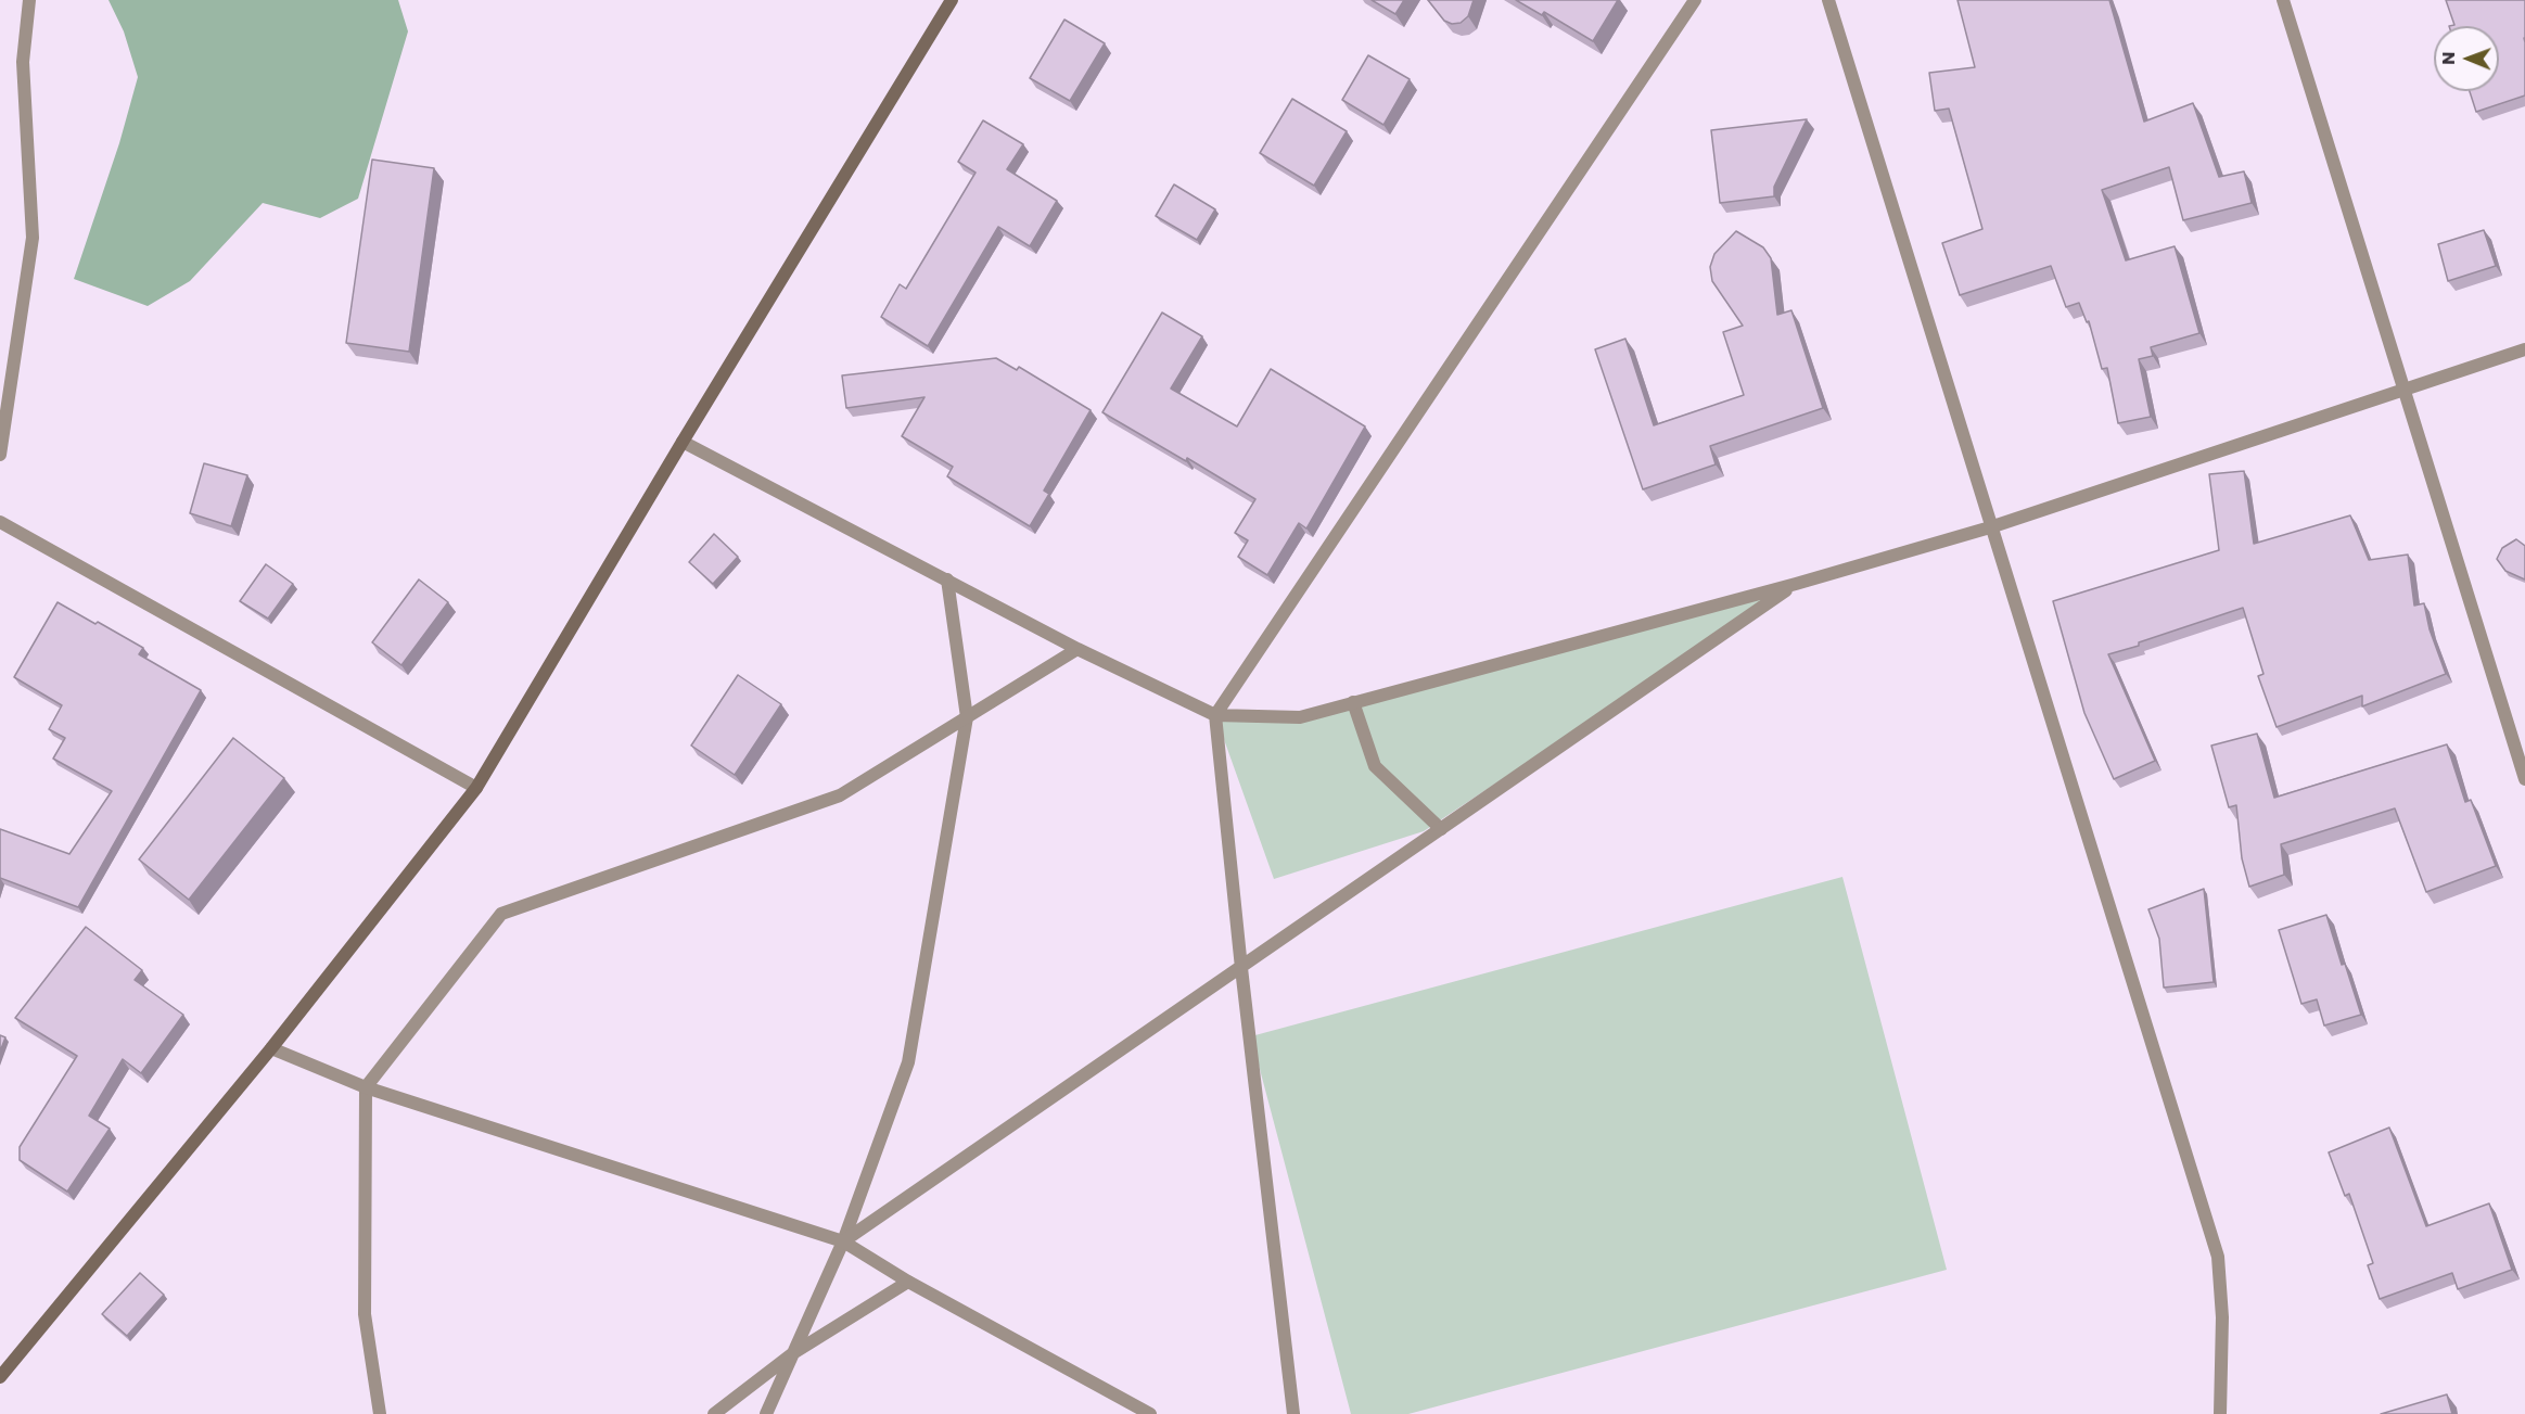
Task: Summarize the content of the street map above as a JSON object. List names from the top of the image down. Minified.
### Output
{"north":"left"}
